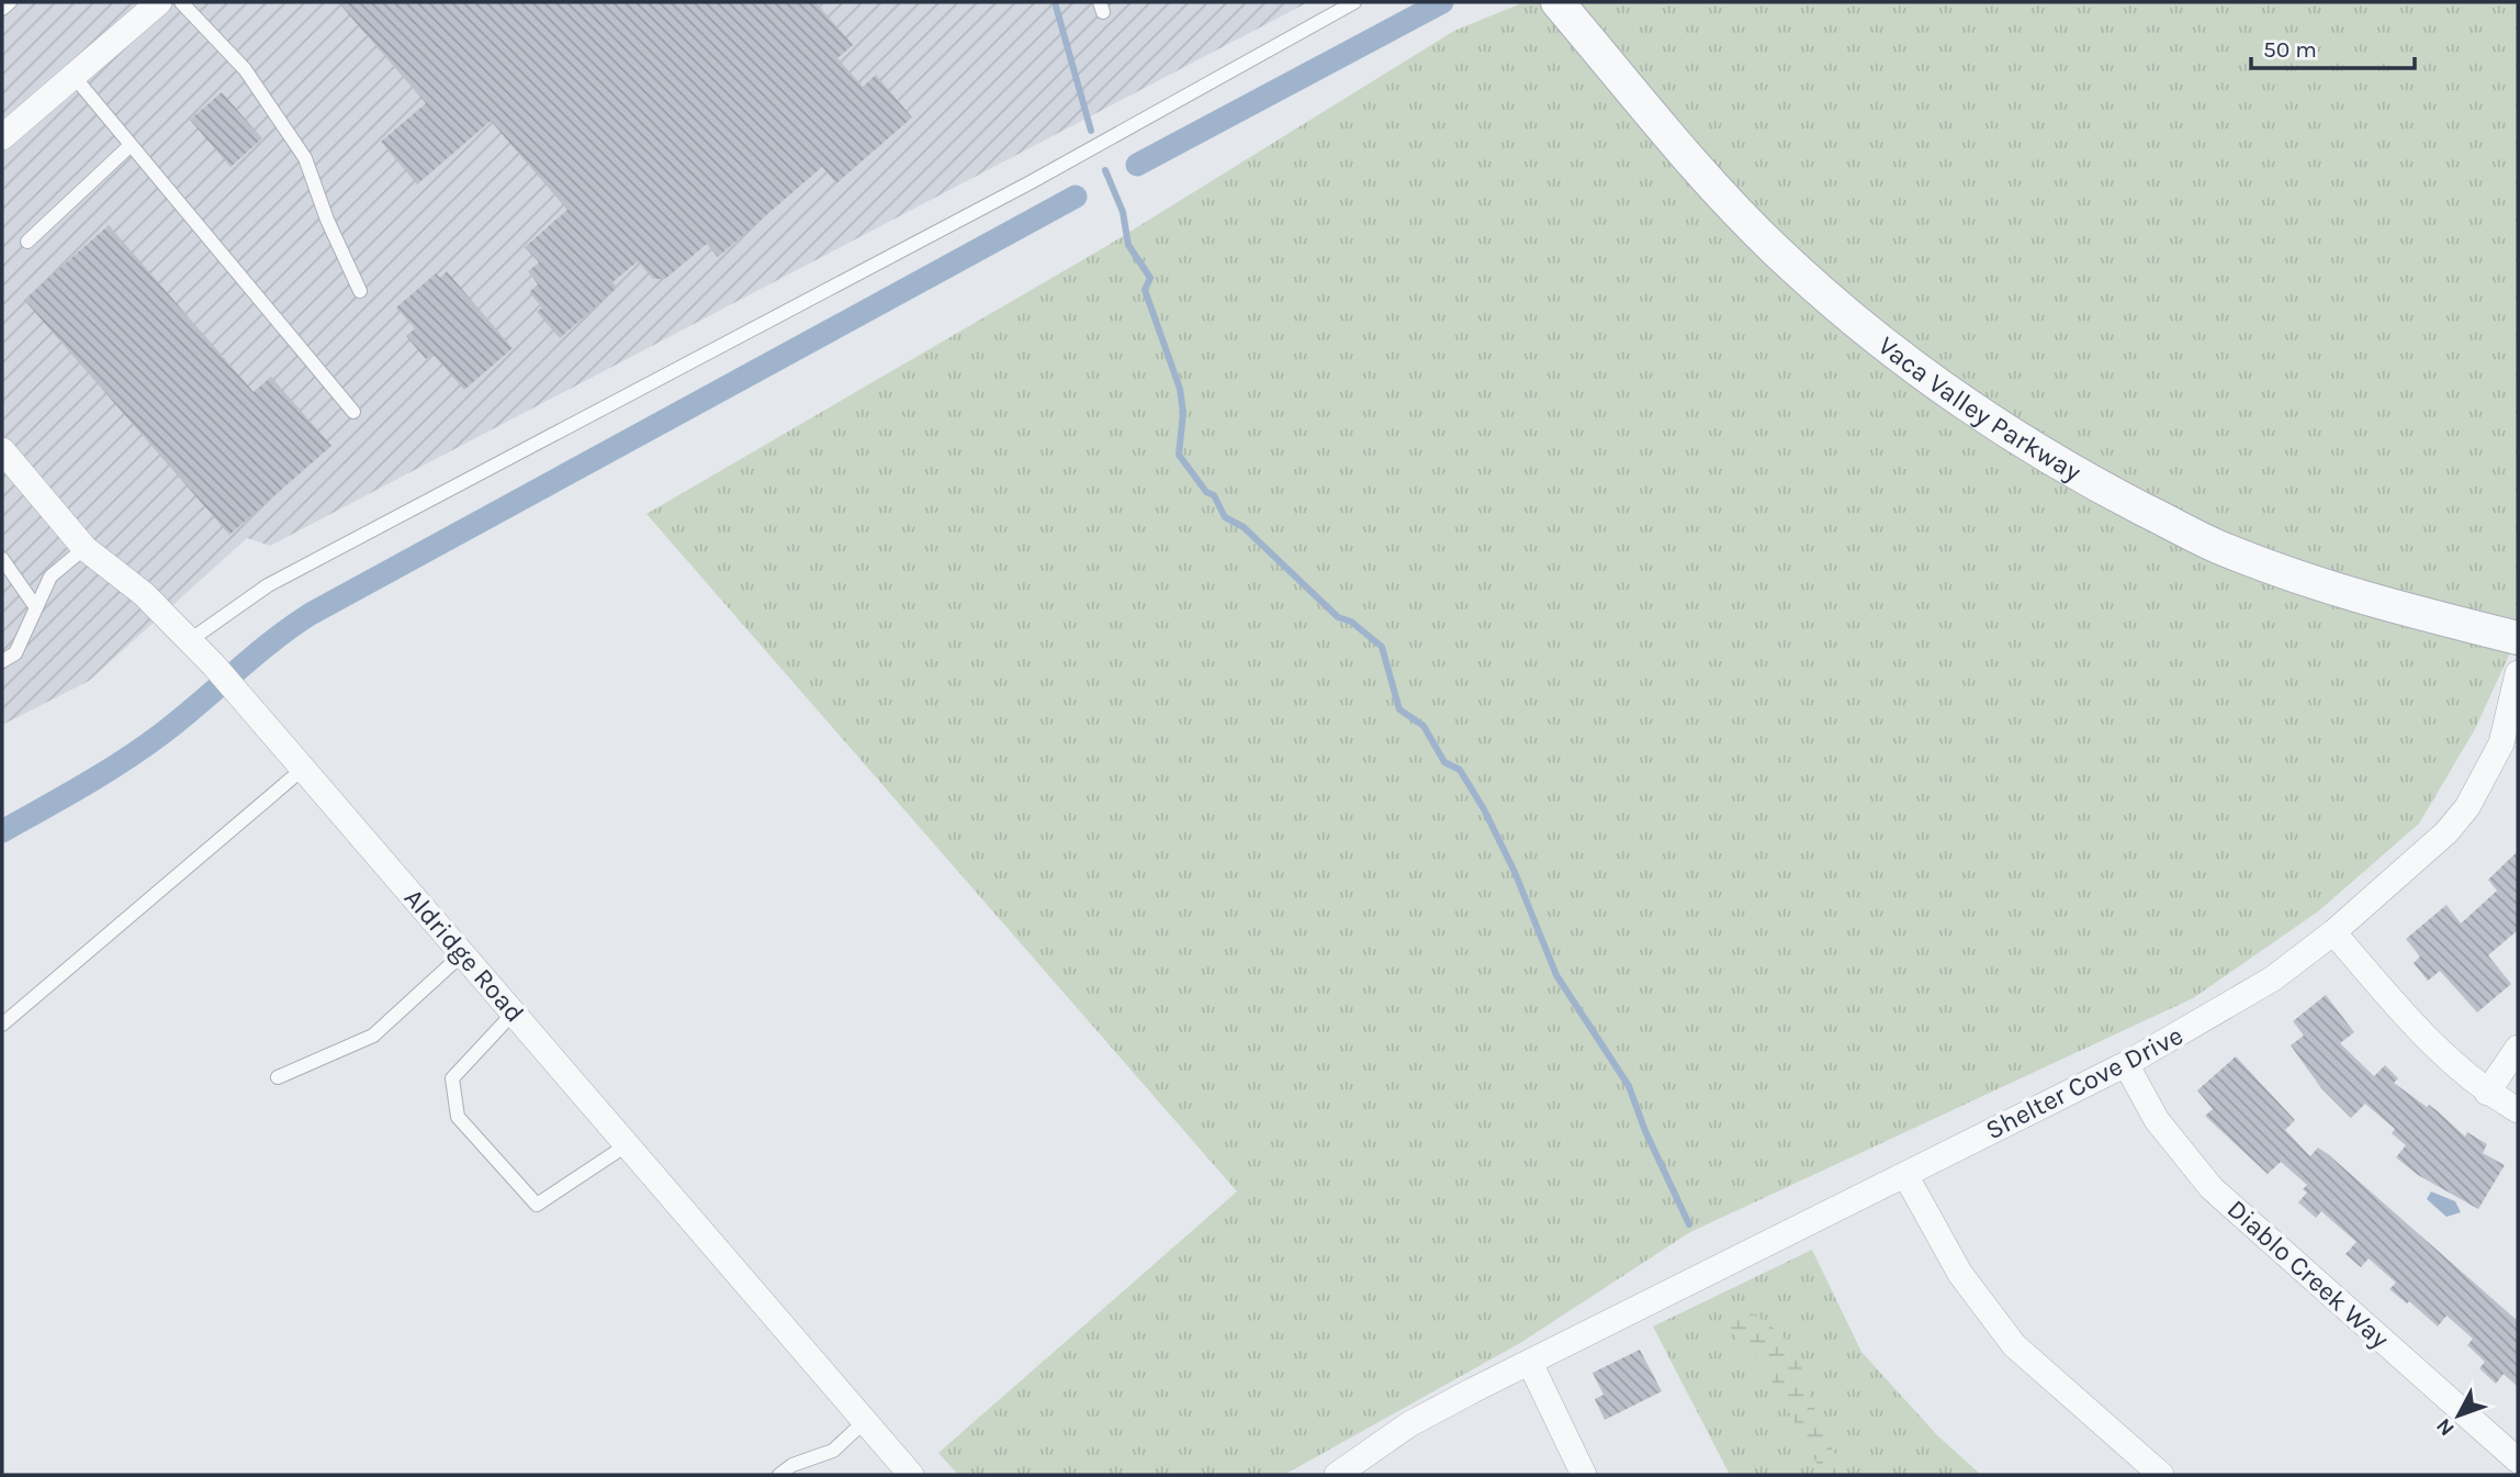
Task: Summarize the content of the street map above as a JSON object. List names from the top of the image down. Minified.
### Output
{"streets":{"street":["Vaca Valley Parkway","Aldridge Road","Shelter Cove Drive","Diablo Creek Way"]},"crossings":[["Shelter Cove Drive","Diablo Creek Way"]],"scale_bar":"50 m","north":"bottom left"}
